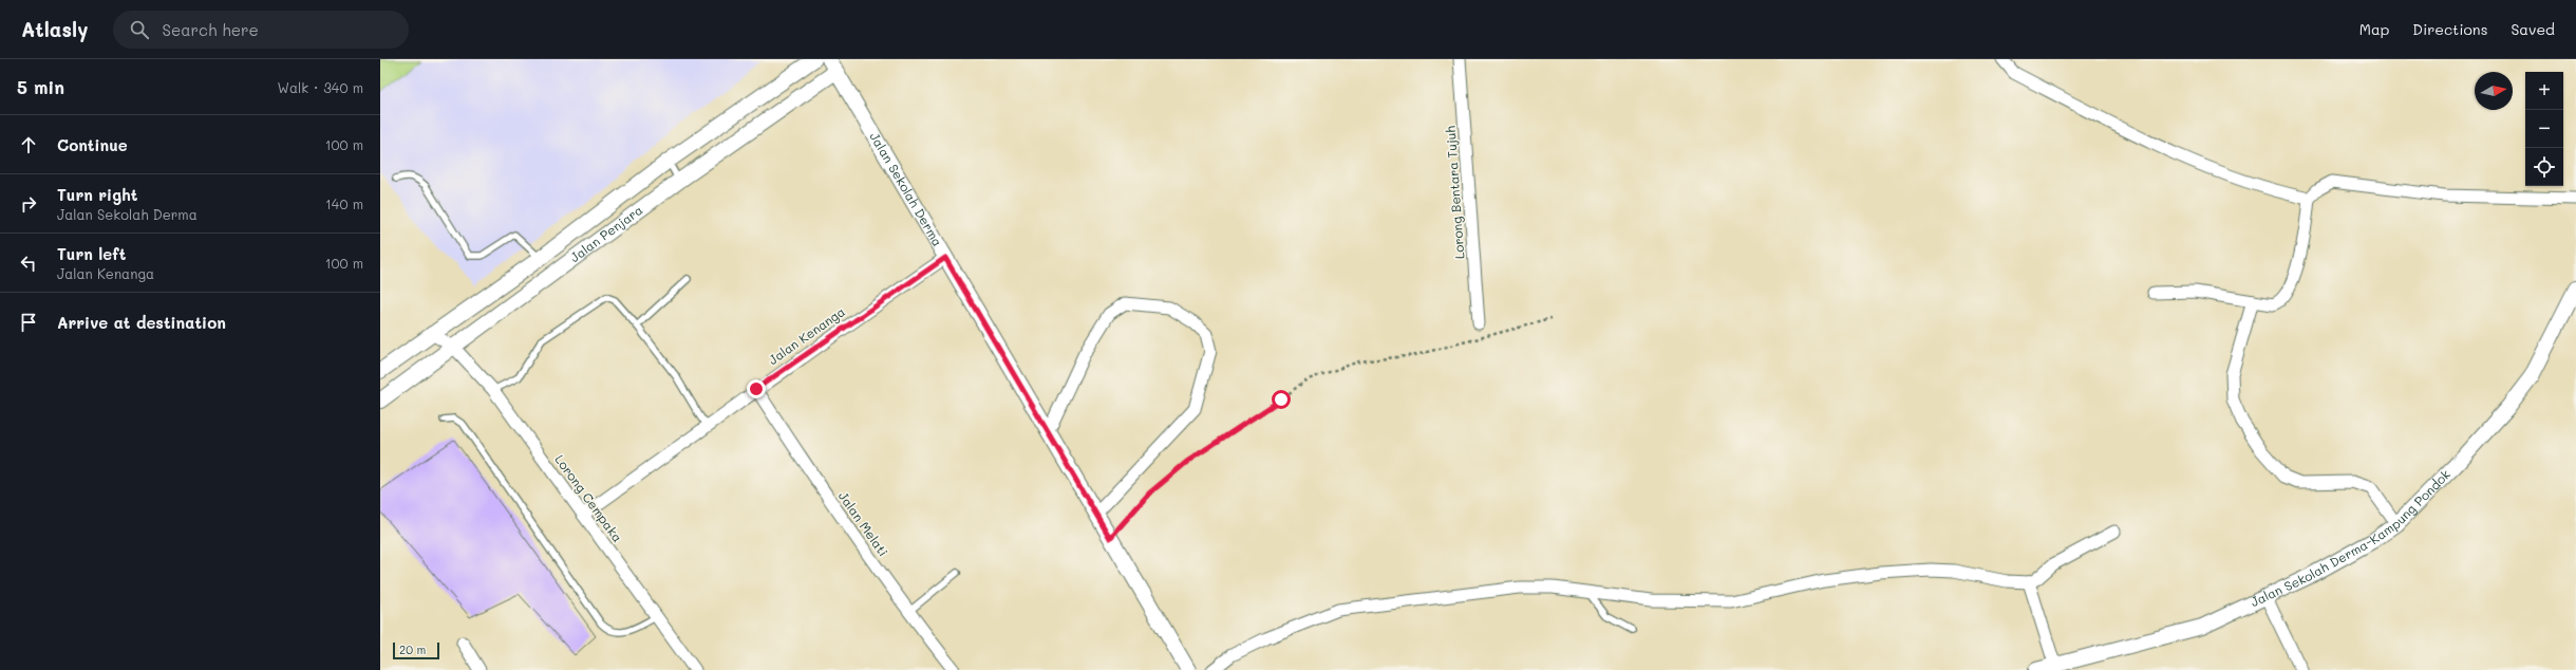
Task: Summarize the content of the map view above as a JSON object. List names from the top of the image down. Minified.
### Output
{"streets":{"street":["Jalan Sekolah Derma","Lorong Bentara Tujuh","Jalan Penjara","Jalan Kenanga","Lorong Cempaka","Jalan Melati","Jalan Sekolah Derma-Kampung Pondok"]},"crossings":[["Jalan Sekolah Derma","Jalan Penjara"],["Jalan Sekolah Derma","Jalan Kenanga"],["Jalan Penjara","Lorong Cempaka"],["Jalan Kenanga","Lorong Cempaka"],["Jalan Kenanga","Jalan Melati"]],"scale_bar":"20 m","north":"right","page":{"header":"Atlasly","search":"Search here","nav":["Map","Directions","Saved"],"heading":["5 min","Walk · 340 m"],"map_buttons":["+","−"],"list":[["Continue","100 m"],["Turn right","Jalan Sekolah Derma","140 m"],["Turn left","Jalan Kenanga","100 m"],"Arrive at destination"],"scale":"20 m"}}
